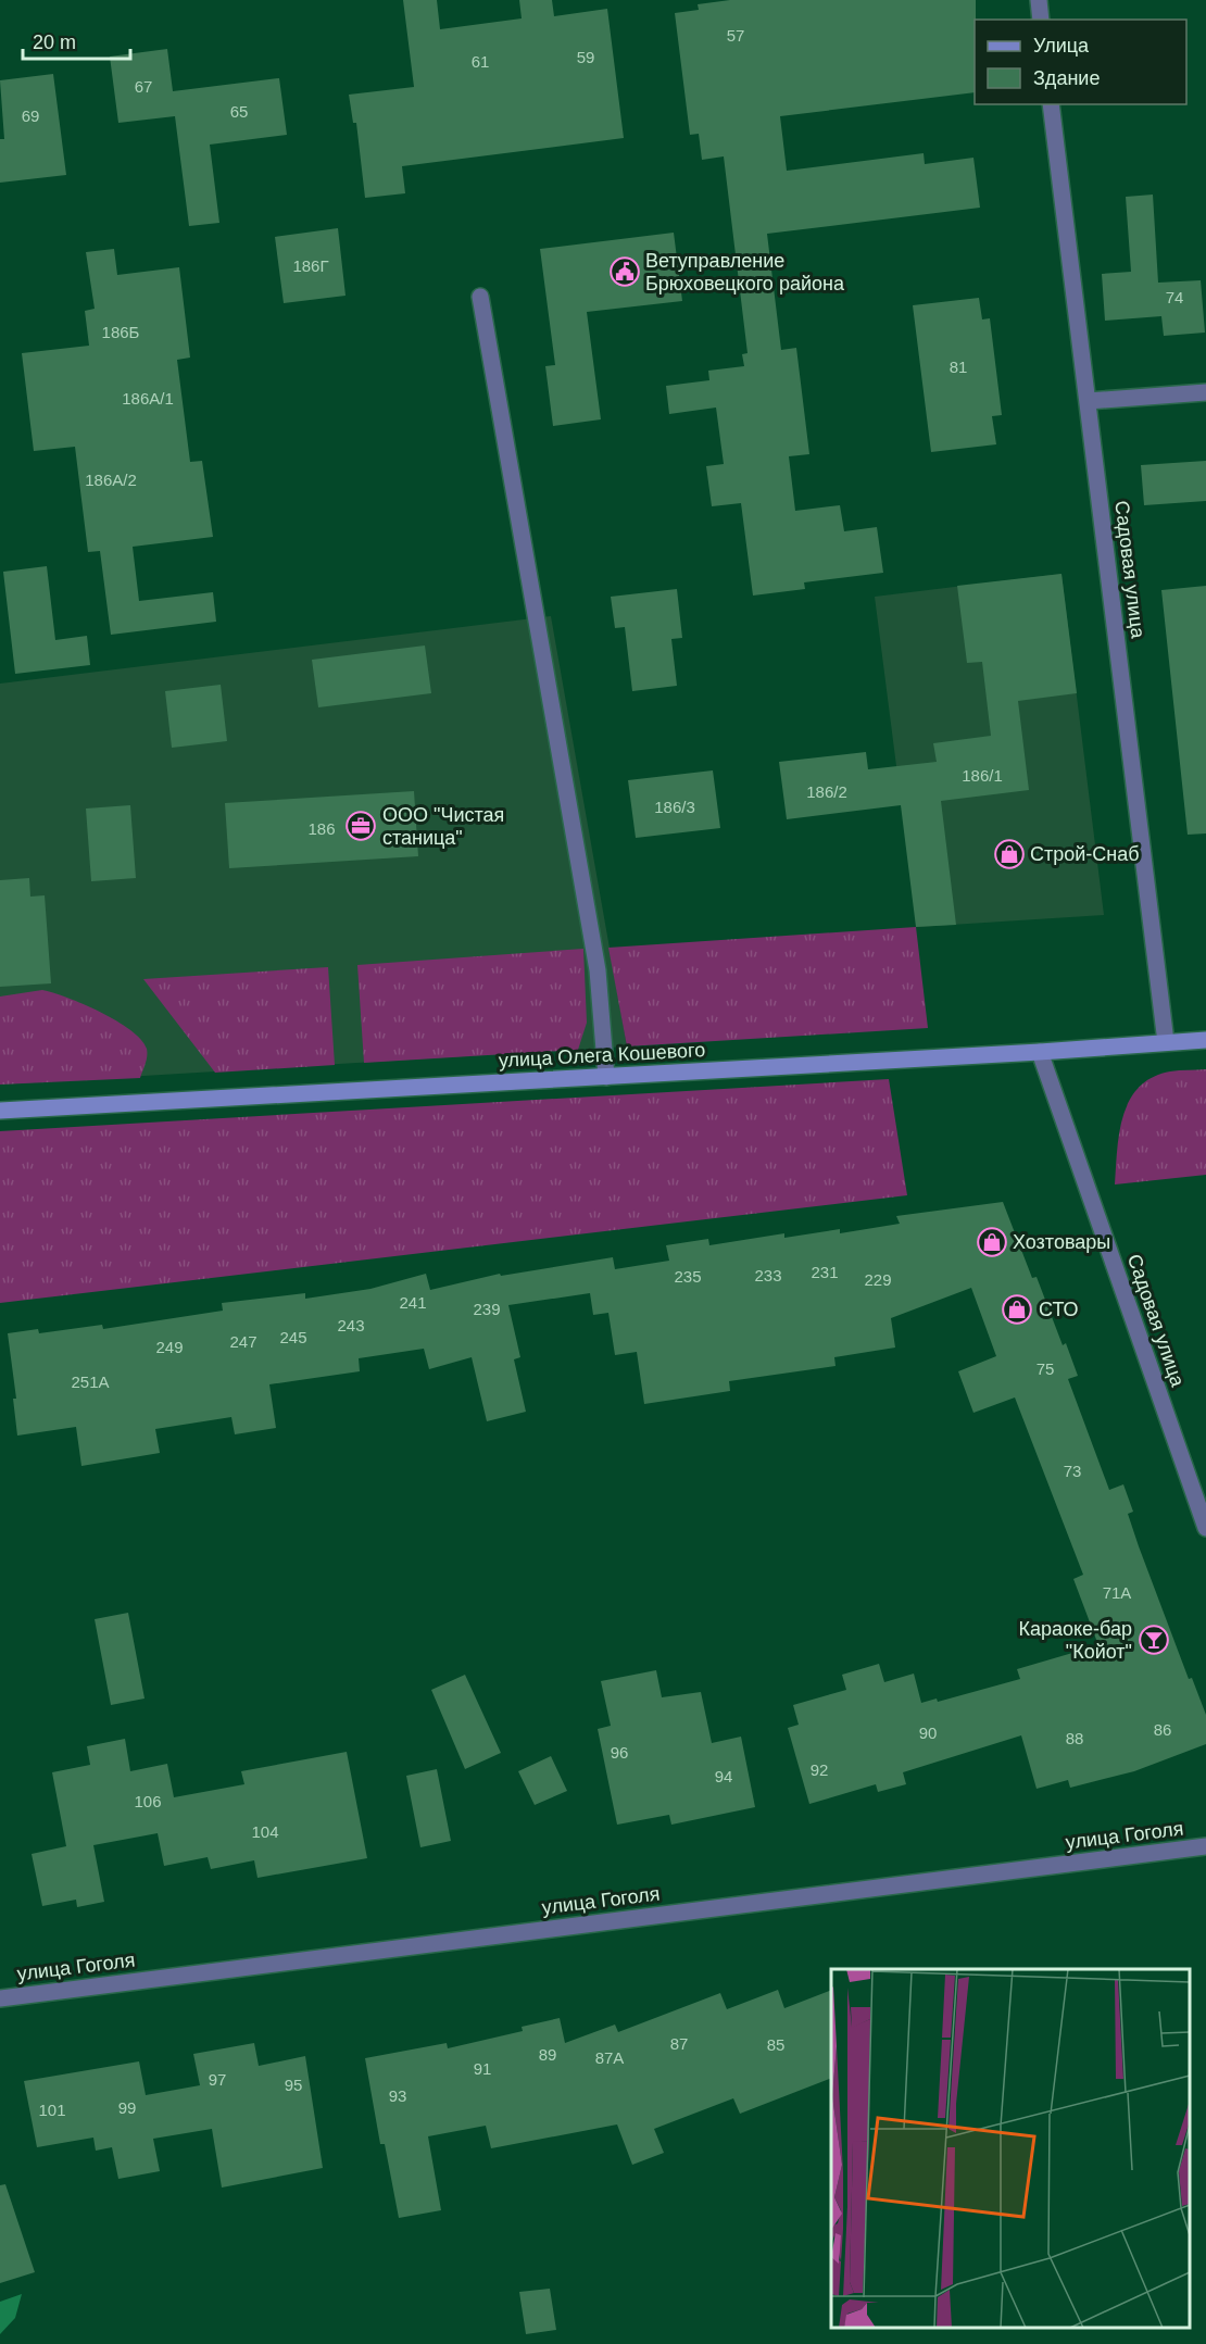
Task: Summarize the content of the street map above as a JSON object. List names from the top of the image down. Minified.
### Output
{"streets":{"street":["Садовая улица","улица Олега Кошевого","улица Гоголя"]},"crossings":[["Садовая улица","улица Олега Кошевого"]],"places":{"public building":["Ветуправление Брюховецкого района"],"office":["ООО \"Чистая станица\""],"shop":["Строй-Снаб","Хозтовары","СТО"],"bar":["Караоке-бар \"Койот\""]},"house_numbers":["57","59","61","67","65","69","186Г","74","186Б","81","186А/1","186А/2","186/1","186/2","186/3","186","231","233","235","229","241","239","243","245","247","249","75","251А","73","71А","86","90","88","96","92","94","106","104","87","85","89","87А","91","97","95","93","99","101"],"legend":["Улица","Здание"],"scale_bar":"20 m"}
